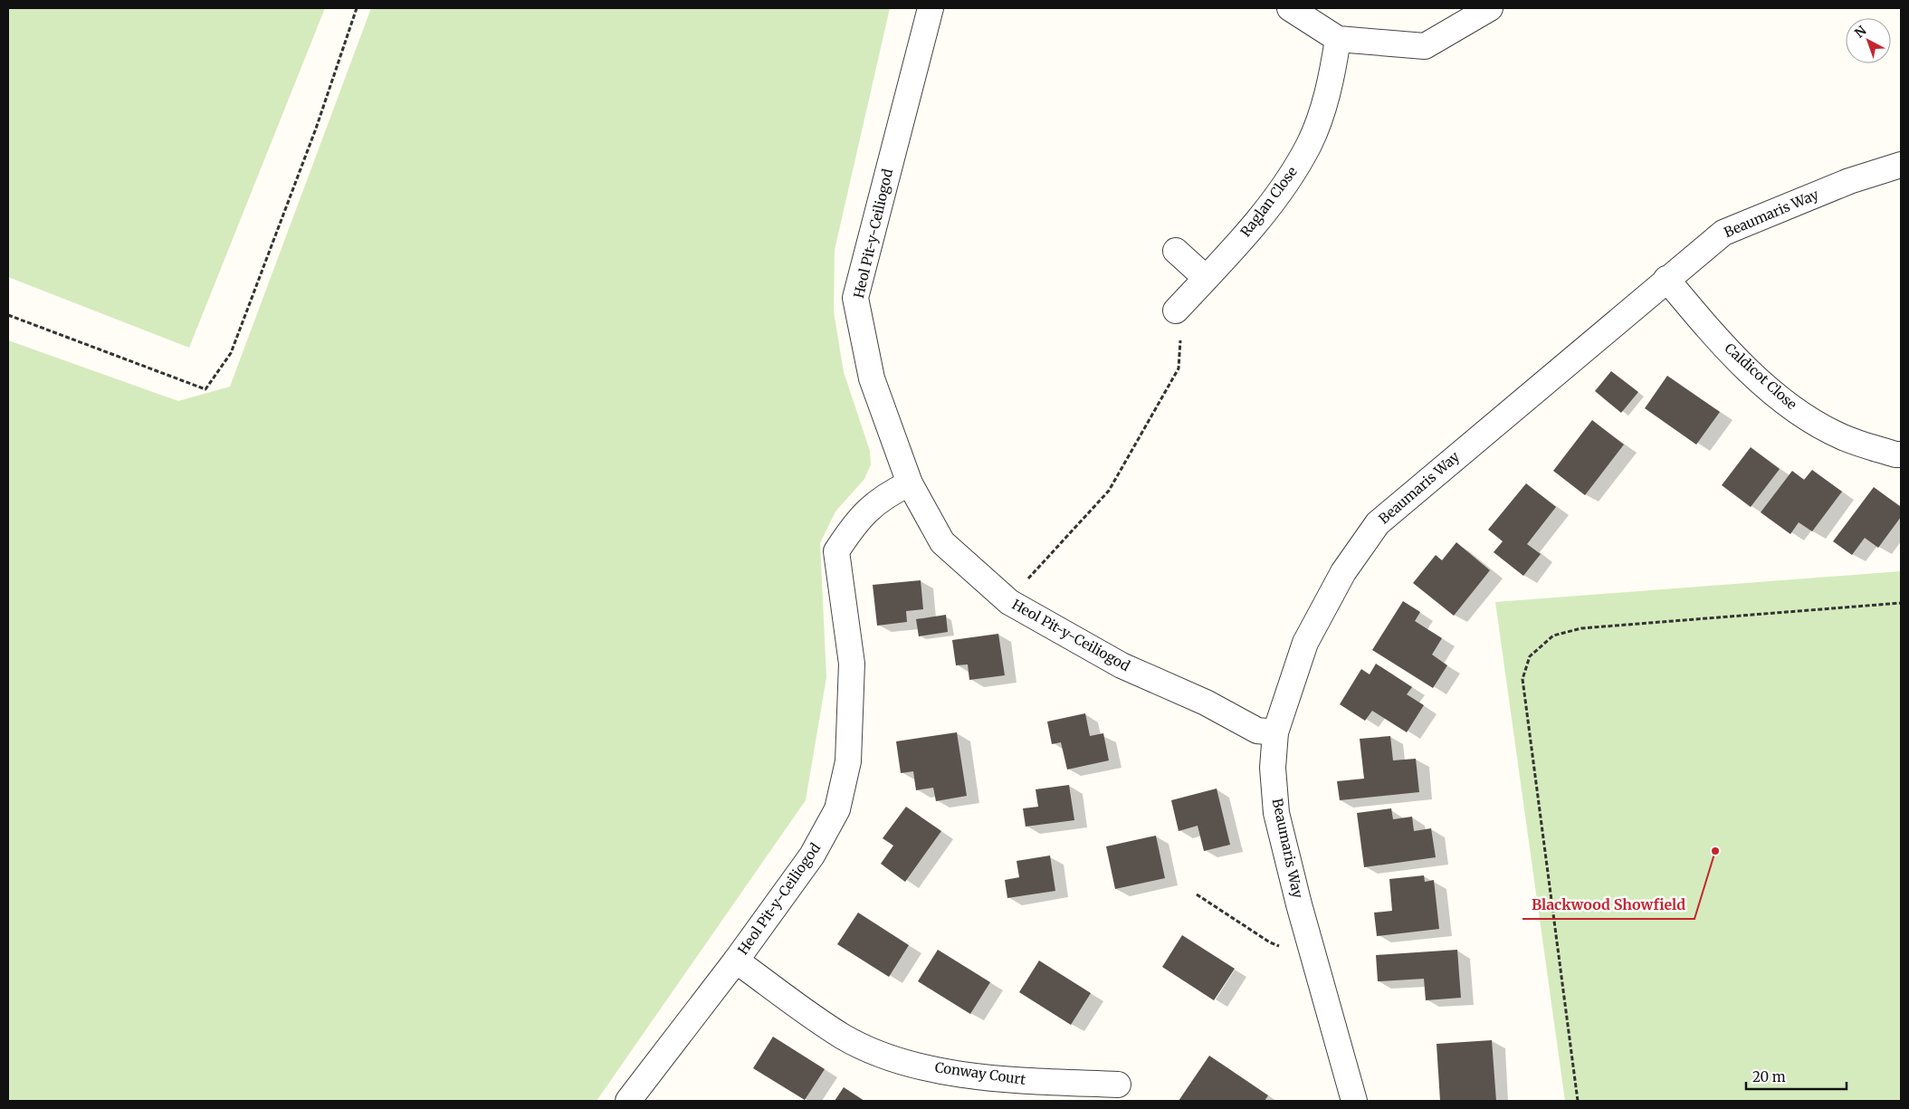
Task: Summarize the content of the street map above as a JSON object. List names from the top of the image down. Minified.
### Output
{"streets":{"street":["Raglan Close","Beaumaris Way","Heol Pit-y-Ceiliogod","Caldicot Close","Conway Court"]},"crossings":[["Beaumaris Way","Heol Pit-y-Ceiliogod"],["Beaumaris Way","Caldicot Close"],["Heol Pit-y-Ceiliogod","Conway Court"]],"places":["Blackwood Showfield"],"scale_bar":"20 m","north":"top left"}
